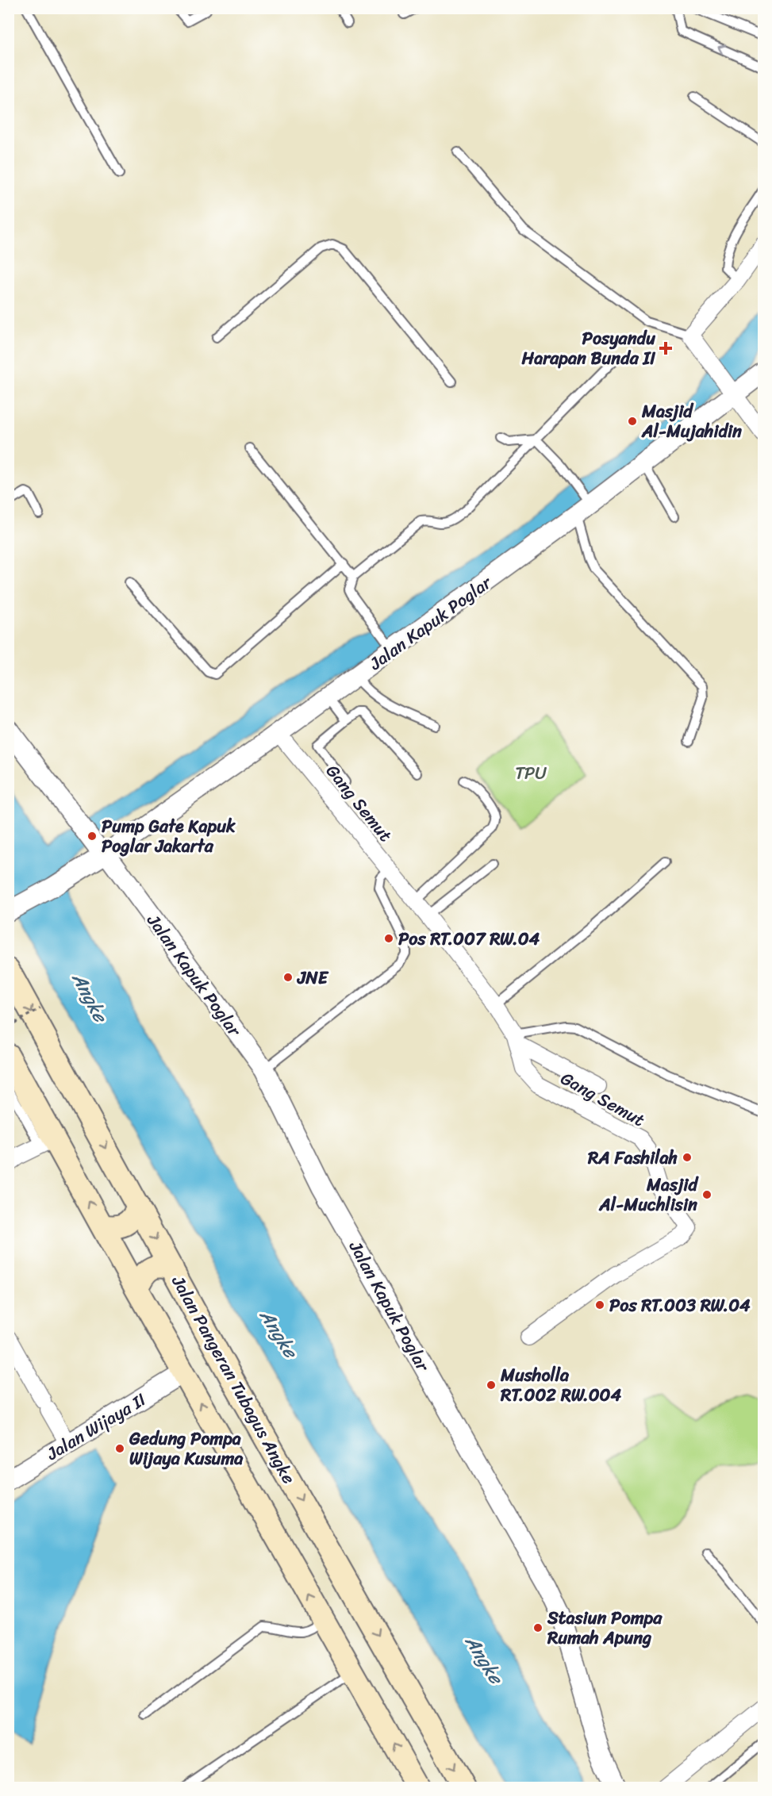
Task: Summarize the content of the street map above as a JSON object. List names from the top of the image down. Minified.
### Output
{"streets":{"main road":["Jalan Pangeran Tubagus Angke"],"street":["Jalan Kapuk Poglar","Gang Semut","Jalan Wijaya II"]},"crossings":[["Jalan Kapuk Poglar","Gang Semut"]],"water":["Angke"],"parks":["TPU"],"places":{"health":["Posyandu Harapan Bunda II"],"other":["Masjid Al-Mujahidin","Pump Gate Kapuk Poglar Jakarta","Pos RT.007 RW.04","JNE","RA Fashilah","Masjid Al-Muchlisin","Pos RT.003 RW.04","Musholla RT.002 RW.004","Gedung Pompa Wijaya Kusuma","Stasiun Pompa Rumah Apung"]}}
